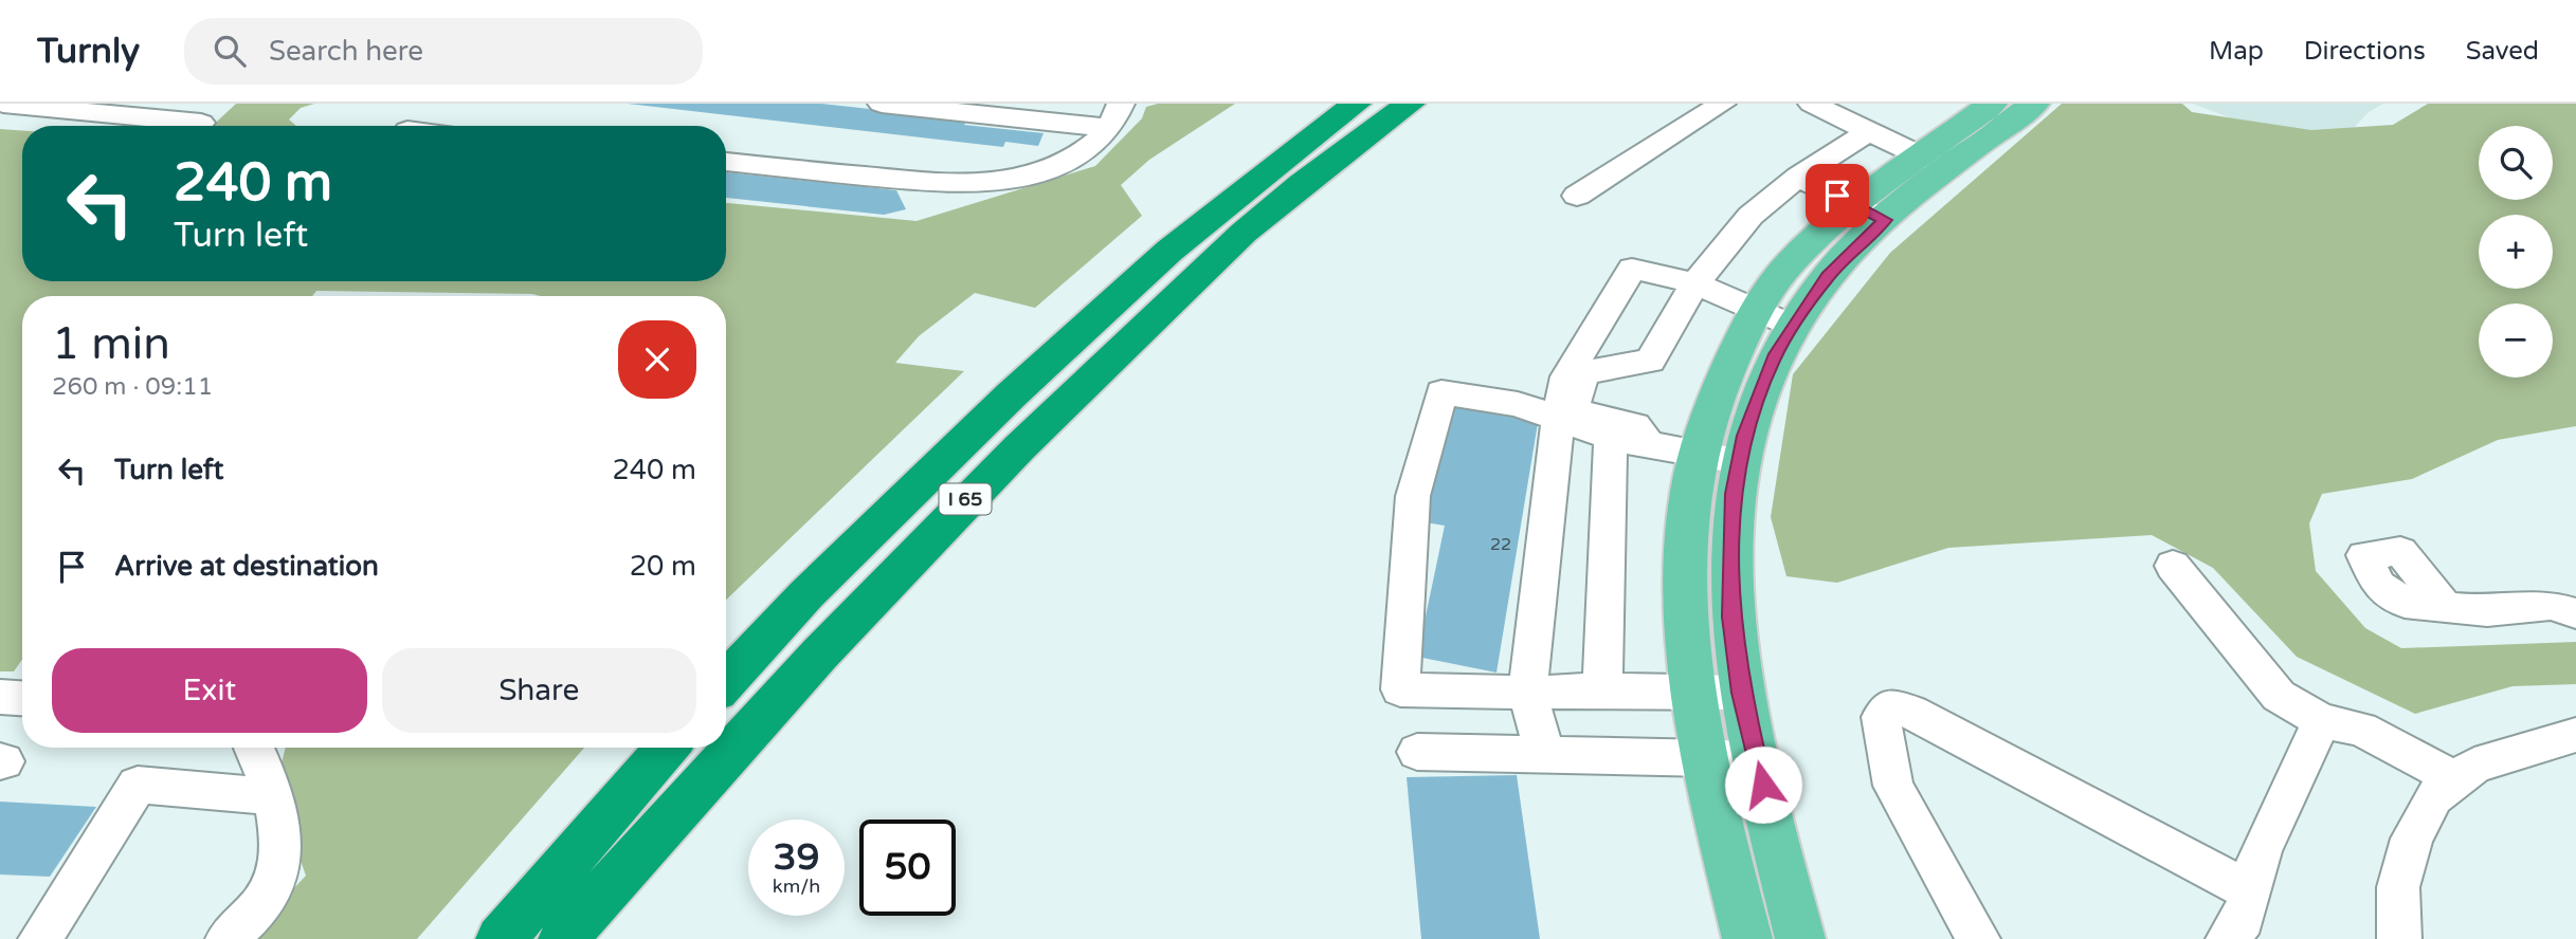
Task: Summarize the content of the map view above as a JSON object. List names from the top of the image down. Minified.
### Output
{"streets":{"highway":["I 65"]},"house_numbers":["22"],"page":{"header":"Turnly","search":"Search here","nav":["Map","Directions","Saved"],"map_buttons":["+","−"],"turn":["240 m","Turn left"],"heading":["1 min","260 m · 09:11"],"list":[{"name":"Turn left","value":"240 m"},{"name":"Arrive at destination","value":"20 m"}],"buttons":["Exit","Share"],"speed":"39 km/h","limit":"50"}}
